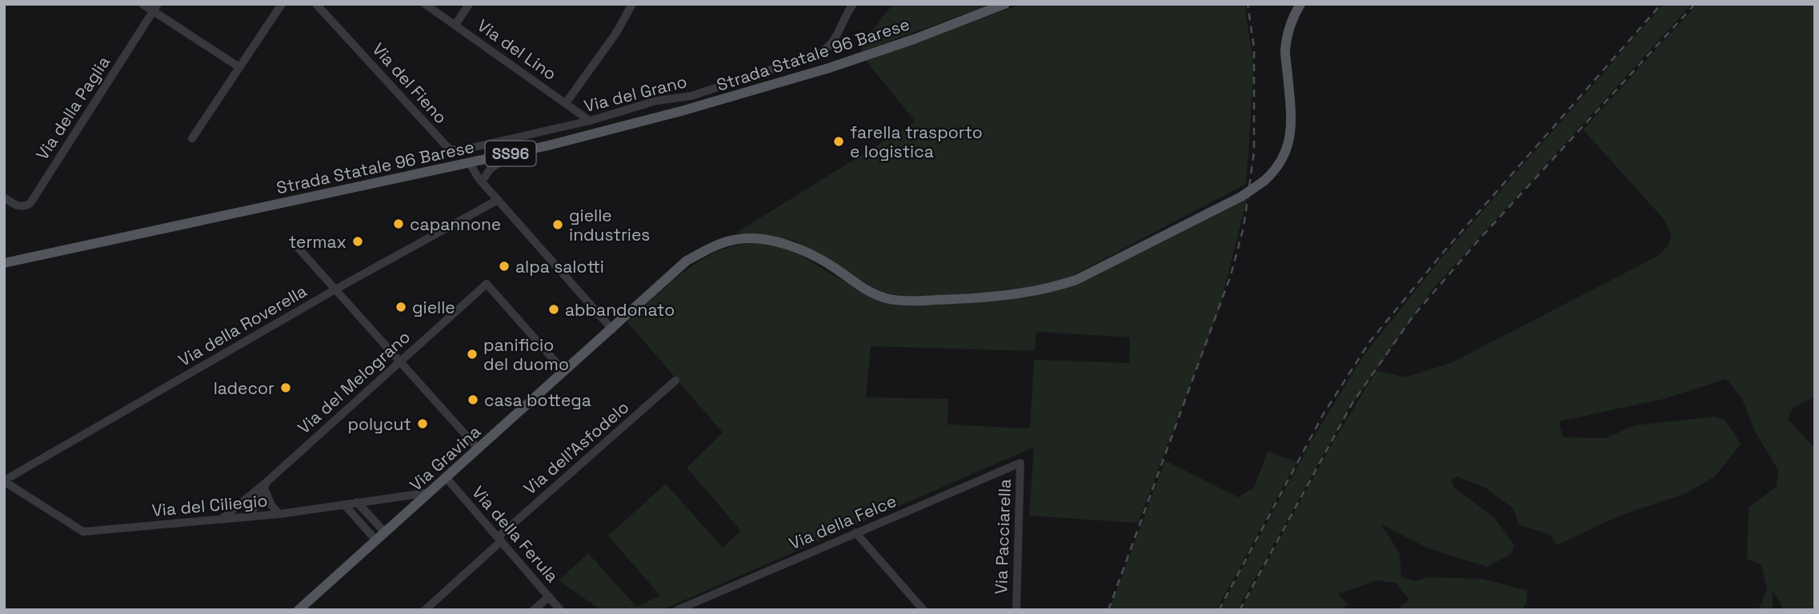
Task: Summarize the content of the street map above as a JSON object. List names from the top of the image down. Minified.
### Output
{"streets":{"main road":["Strada Statale 96 Barese","SS96","Via Gravina"],"street":["Via del Lino","Via del Fieno","Via del Grano","Via della Paglia","Via della Roverella","Via del Melograno","Via dell'Asfodelo","Via del Ciliegio","Via della Felce","Via della Ferula","Via Pacciarella"]},"crossings":[["Via del Lino","Via del Grano"],["Via del Fieno","Via del Grano"],["Via della Roverella","Via del Ciliegio"],["Via del Melograno","Via Gravina"],["Via del Melograno","Via del Ciliegio"],["Via dell'Asfodelo","Via della Ferula"],["Via Gravina","Via del Ciliegio"],["Via Gravina","Via della Ferula"],["Via della Felce","Via Pacciarella"]],"places":["farella trasporto e logistica","capannone","gielle industries","termax","alpa salotti","gielle","abbandonato","panificio del duomo","ladecor","casa bottega","polycut"]}
